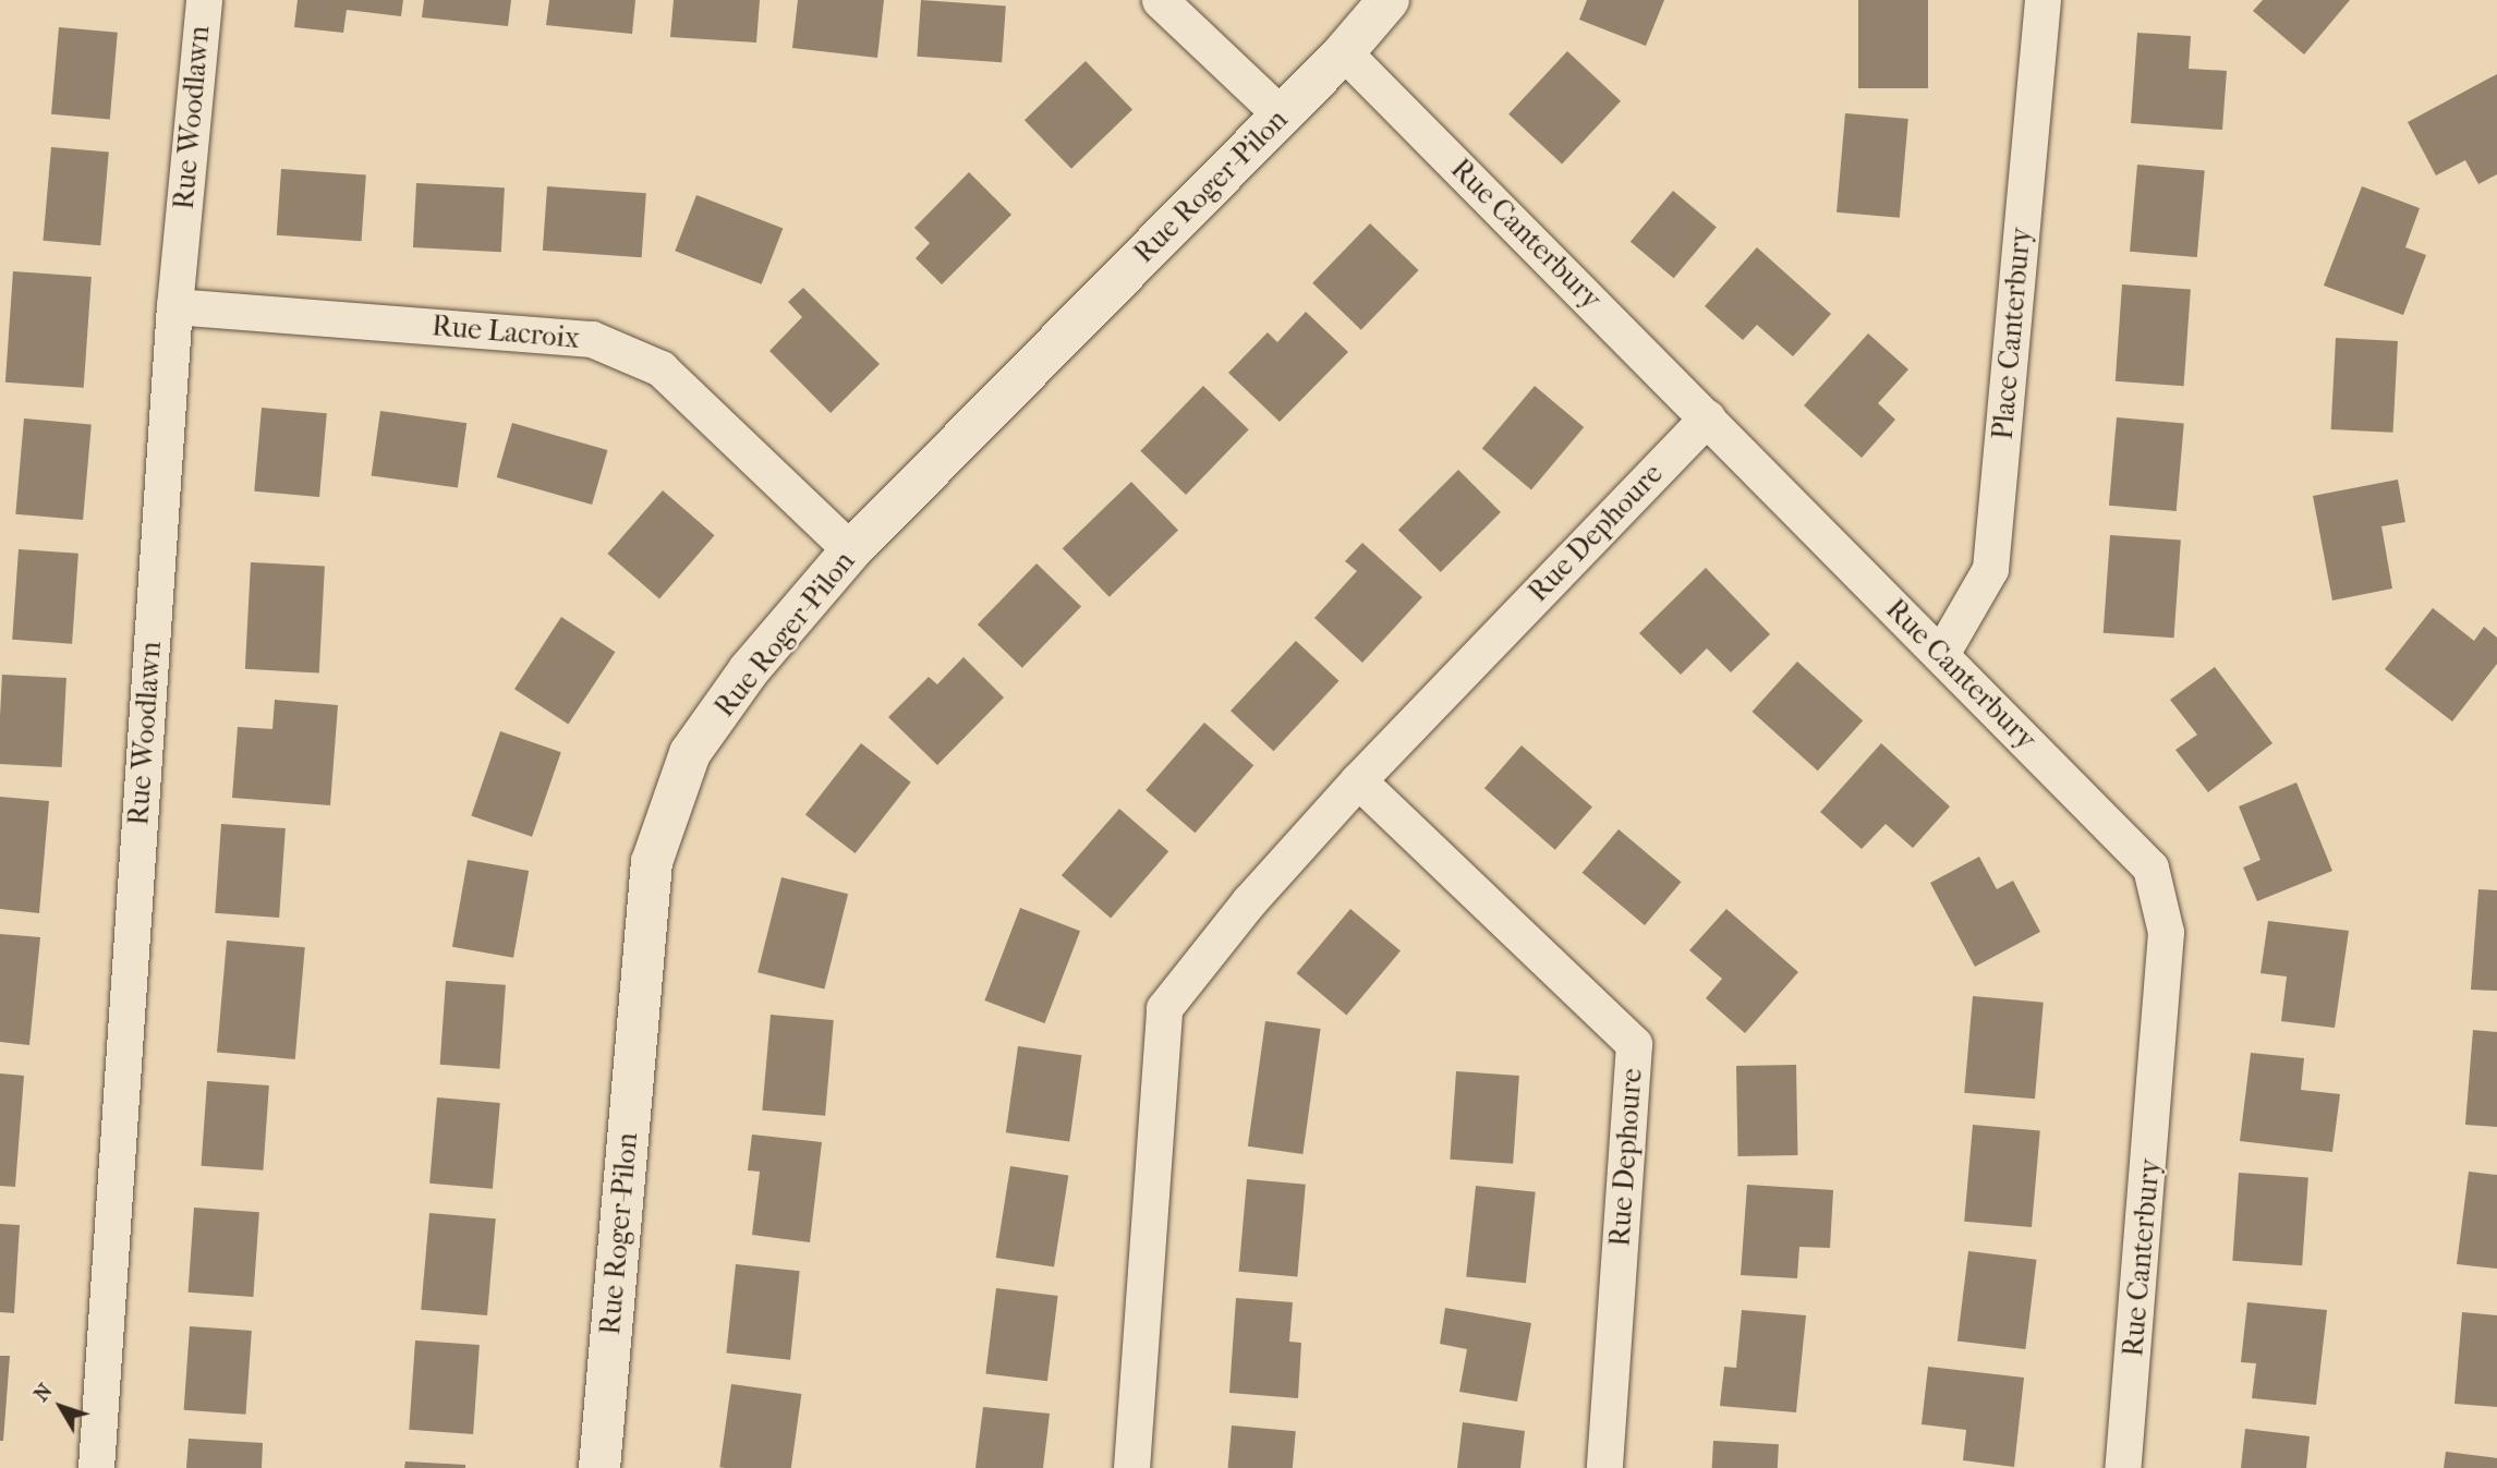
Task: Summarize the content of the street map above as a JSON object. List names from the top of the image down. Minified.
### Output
{"streets":{"street":["Rue Woodlawn","Rue Roger-Pilon","Rue Canterbury","Rue Lacroix","Place Canterbury","Rue Dephoure"]},"crossings":[["Rue Woodlawn","Rue Lacroix"],["Rue Roger-Pilon","Rue Canterbury"],["Rue Roger-Pilon","Rue Lacroix"],["Rue Canterbury","Place Canterbury"],["Rue Canterbury","Rue Dephoure"]],"north":"top left"}
